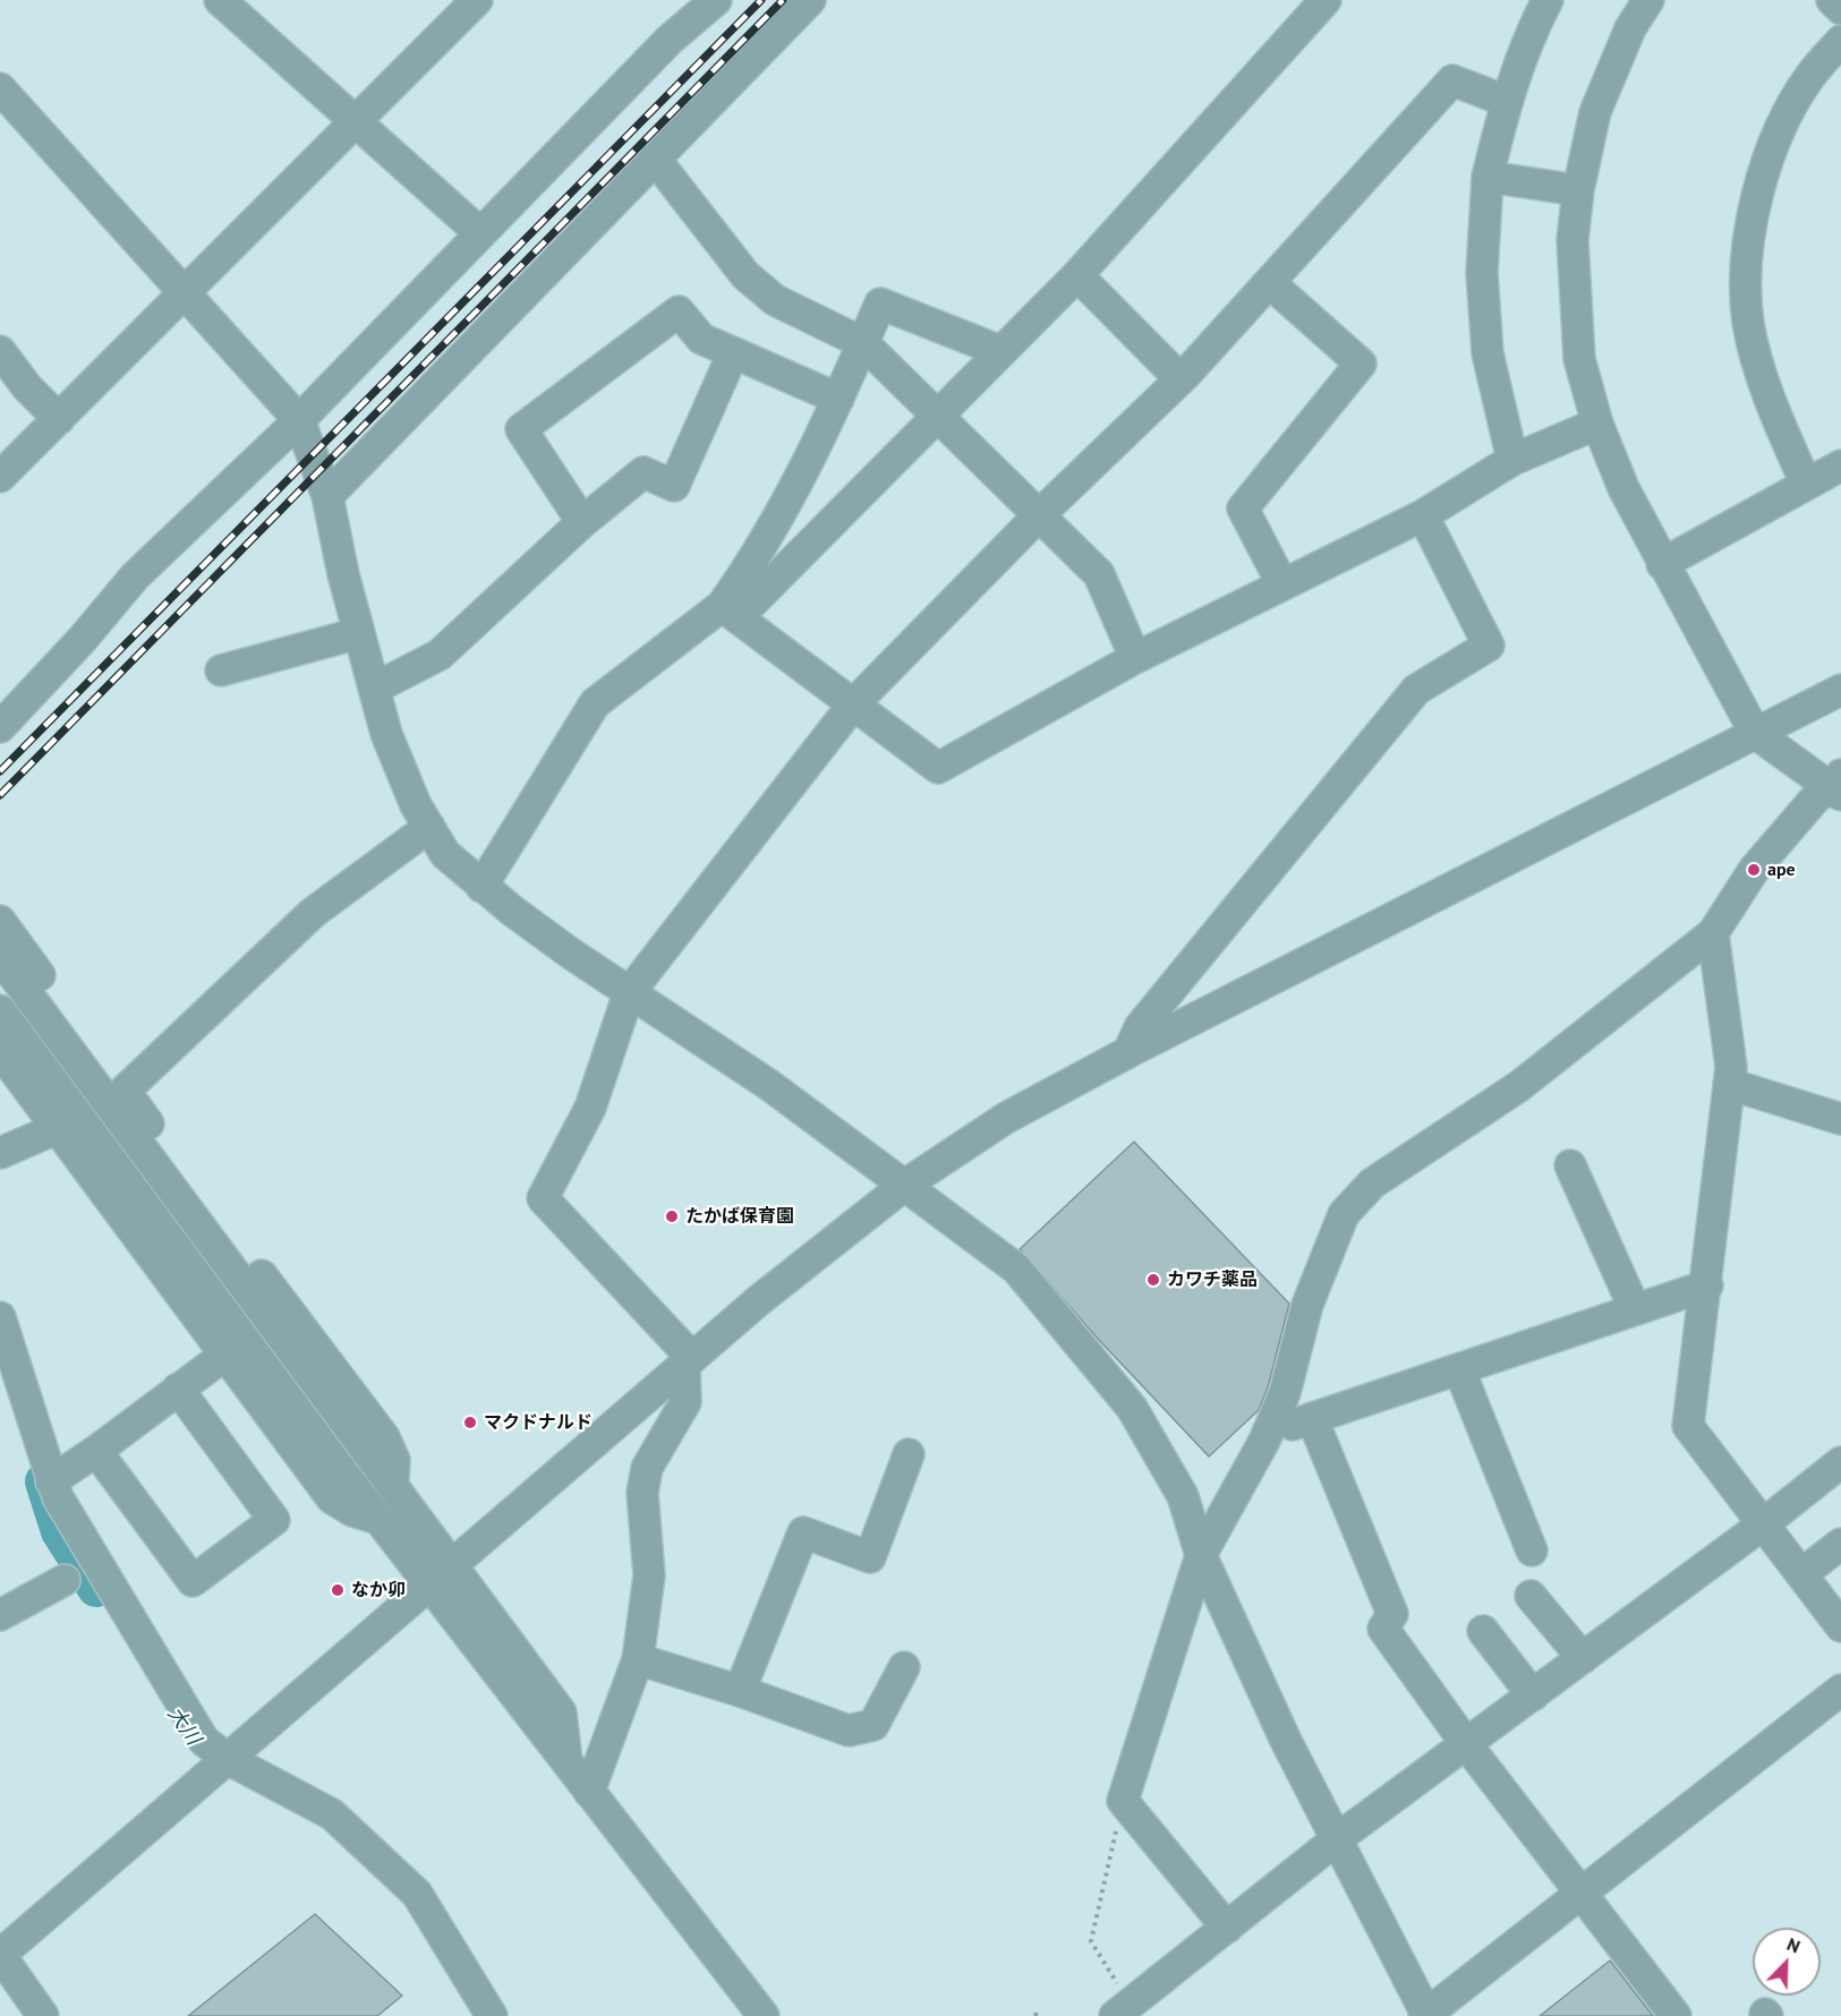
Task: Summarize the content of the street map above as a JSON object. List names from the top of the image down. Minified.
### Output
{"water":["大川"],"places":["ape","たかば保育園","カワチ薬品","マクドナルド","なか卯"],"north":"top right"}
